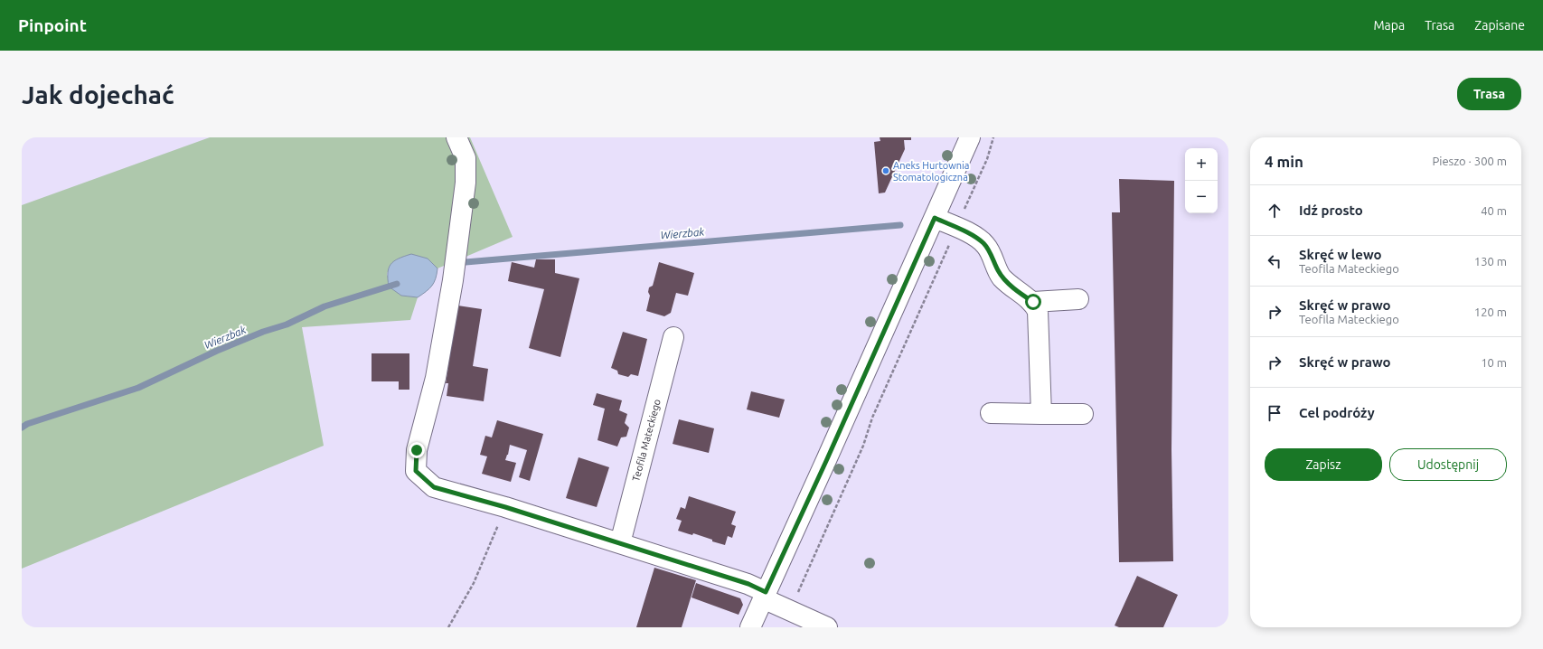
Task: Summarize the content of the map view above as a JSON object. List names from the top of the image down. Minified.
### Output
{"streets":{"street":["Teofila Mateckiego"]},"water":["Wierzbak"],"places":["Aneks Hurtownia Stomatologiczna"],"page":{"header":"Pinpoint","nav":["Mapa","Trasa","Zapisane"],"buttons":["Trasa",["Zapisz","Udostępnij"]],"title":"Jak dojechać","heading":["4 min","Pieszo · 300 m"],"map_buttons":["+","−"],"list":[["Idź prosto","40 m"],["Skręć w lewo","Teofila Mateckiego","130 m"],["Skręć w prawo","Teofila Mateckiego","120 m"],["Skręć w prawo","10 m"],"Cel podróży"]}}
